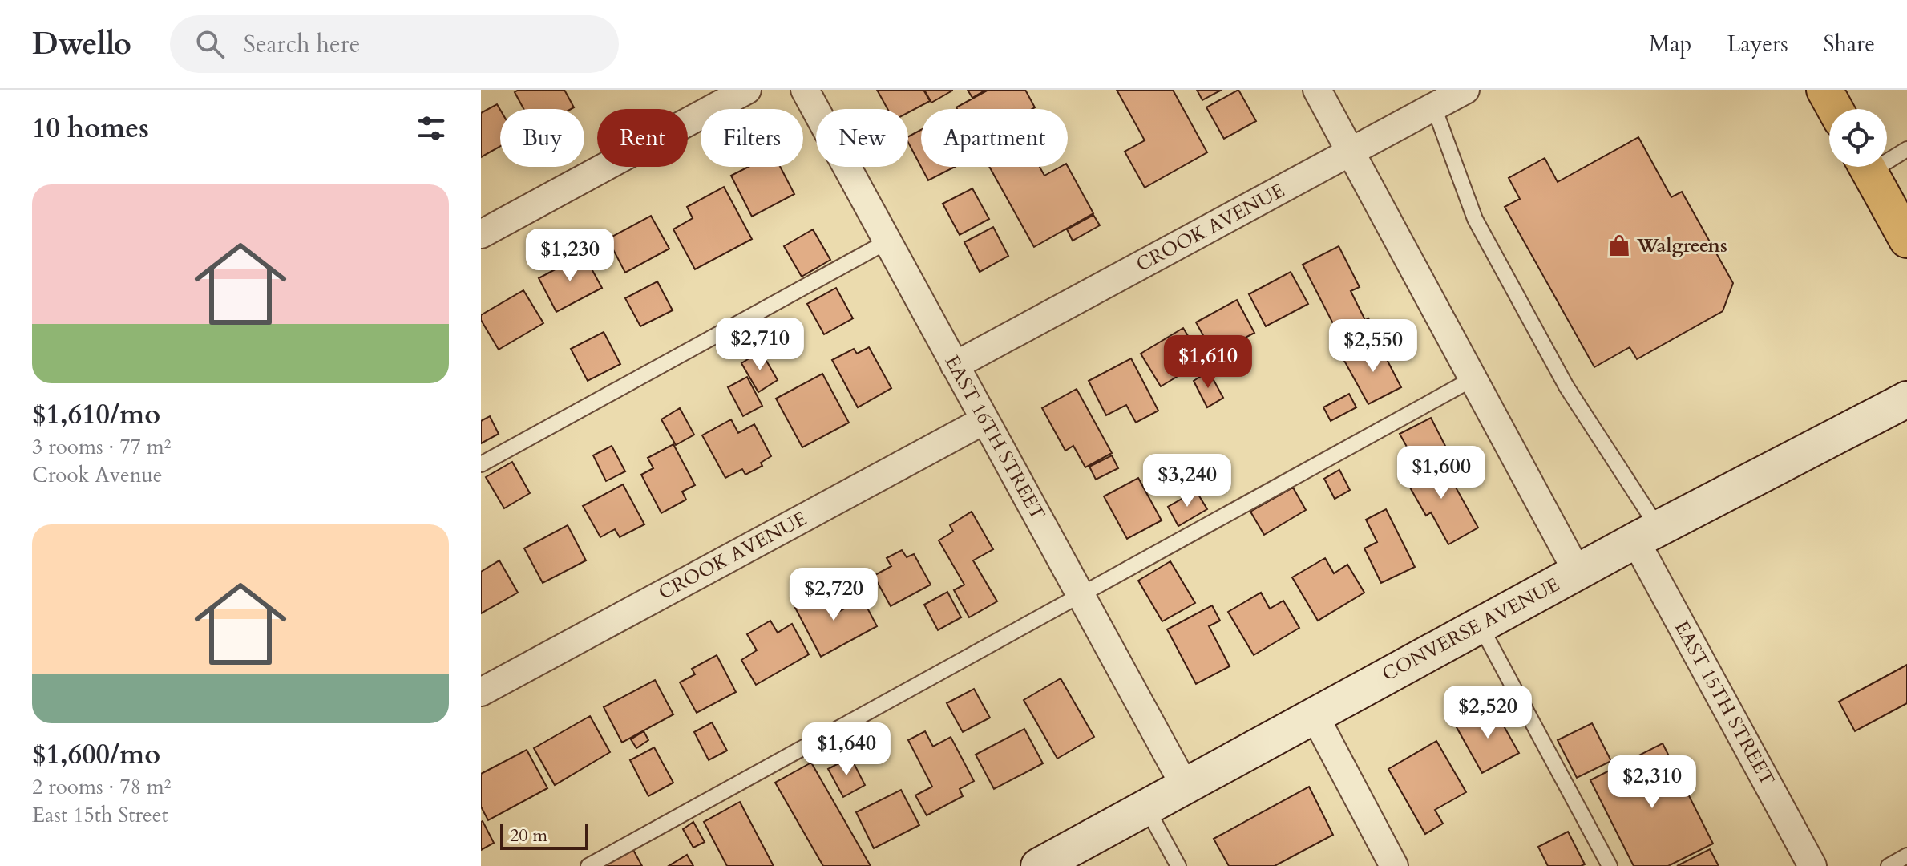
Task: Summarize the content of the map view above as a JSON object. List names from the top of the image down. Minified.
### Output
{"streets":{"main road":["CONVERSE AVENUE"],"street":["CROOK AVENUE","EAST 16TH STREET","EAST 15TH STREET"]},"crossings":[["CROOK AVENUE","EAST 16TH STREET"],["EAST 16TH STREET","CONVERSE AVENUE"],["CONVERSE AVENUE","EAST 15TH STREET"]],"places":{"shop":["Walgreens"]},"scale_bar":"20 m","page":{"header":"Dwello","search":"Search here","nav":["Map","Layers","Share"],"heading":"10 homes","chip":["Buy","Rent","Filters","New","Apartment"],"list":[{"name":"$1,610/mo","note":"3 rooms · 77 m² · Crook Avenue"},{"name":"$1,600/mo","note":"2 rooms · 78 m² · East 15th Street"}],"price":["$1,230","$2,710","$2,550","$1,610","$1,600","$3,240","$2,720","$2,520","$1,640","$2,310"],"scale":"20 m"}}
